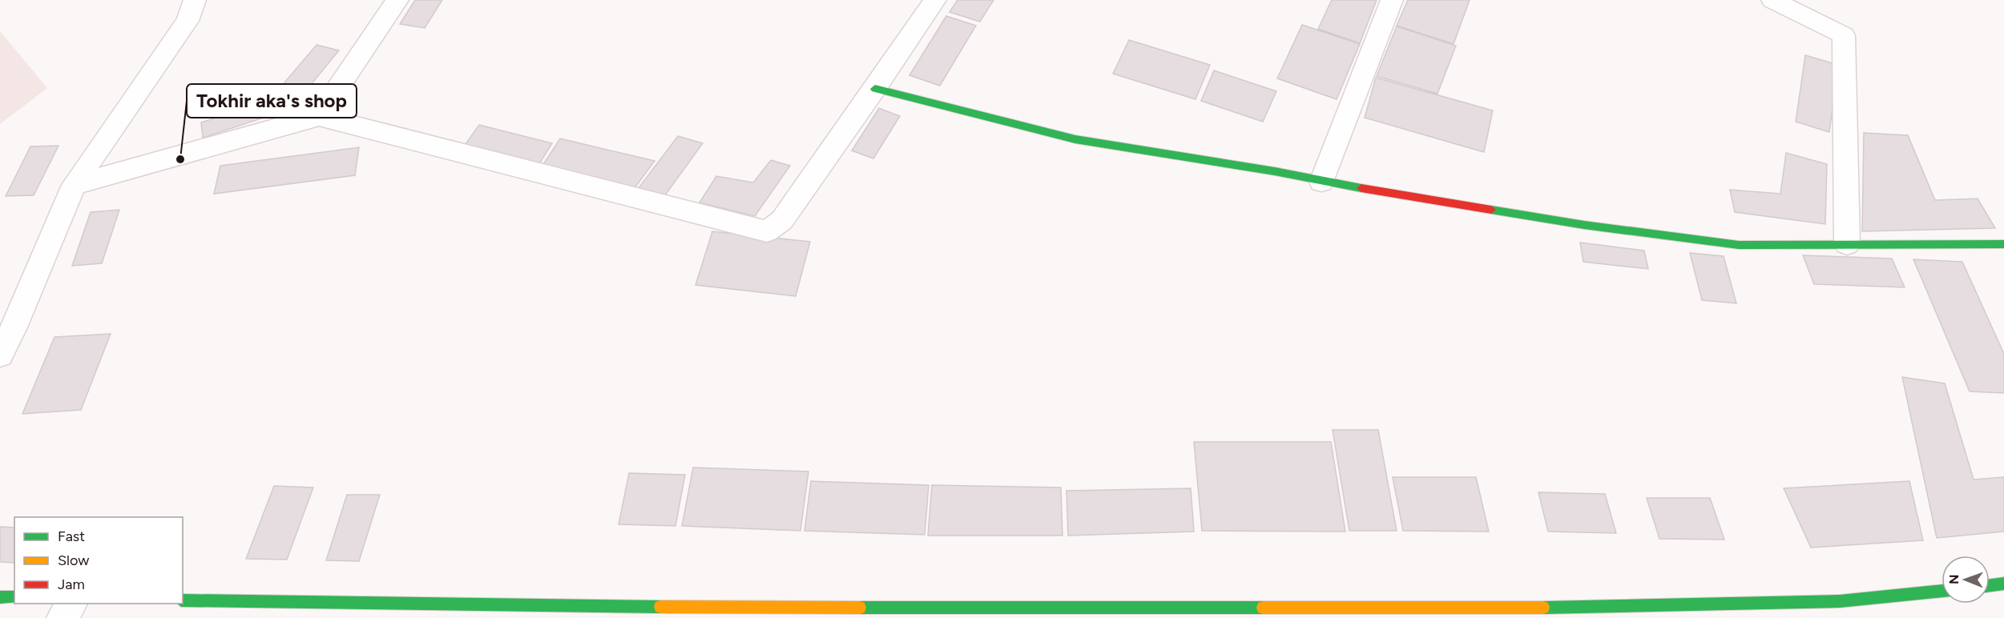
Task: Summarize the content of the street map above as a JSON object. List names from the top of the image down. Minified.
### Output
{"places":["Tokhir aka's shop"],"legend":["Fast","Slow","Jam"],"north":"left"}
